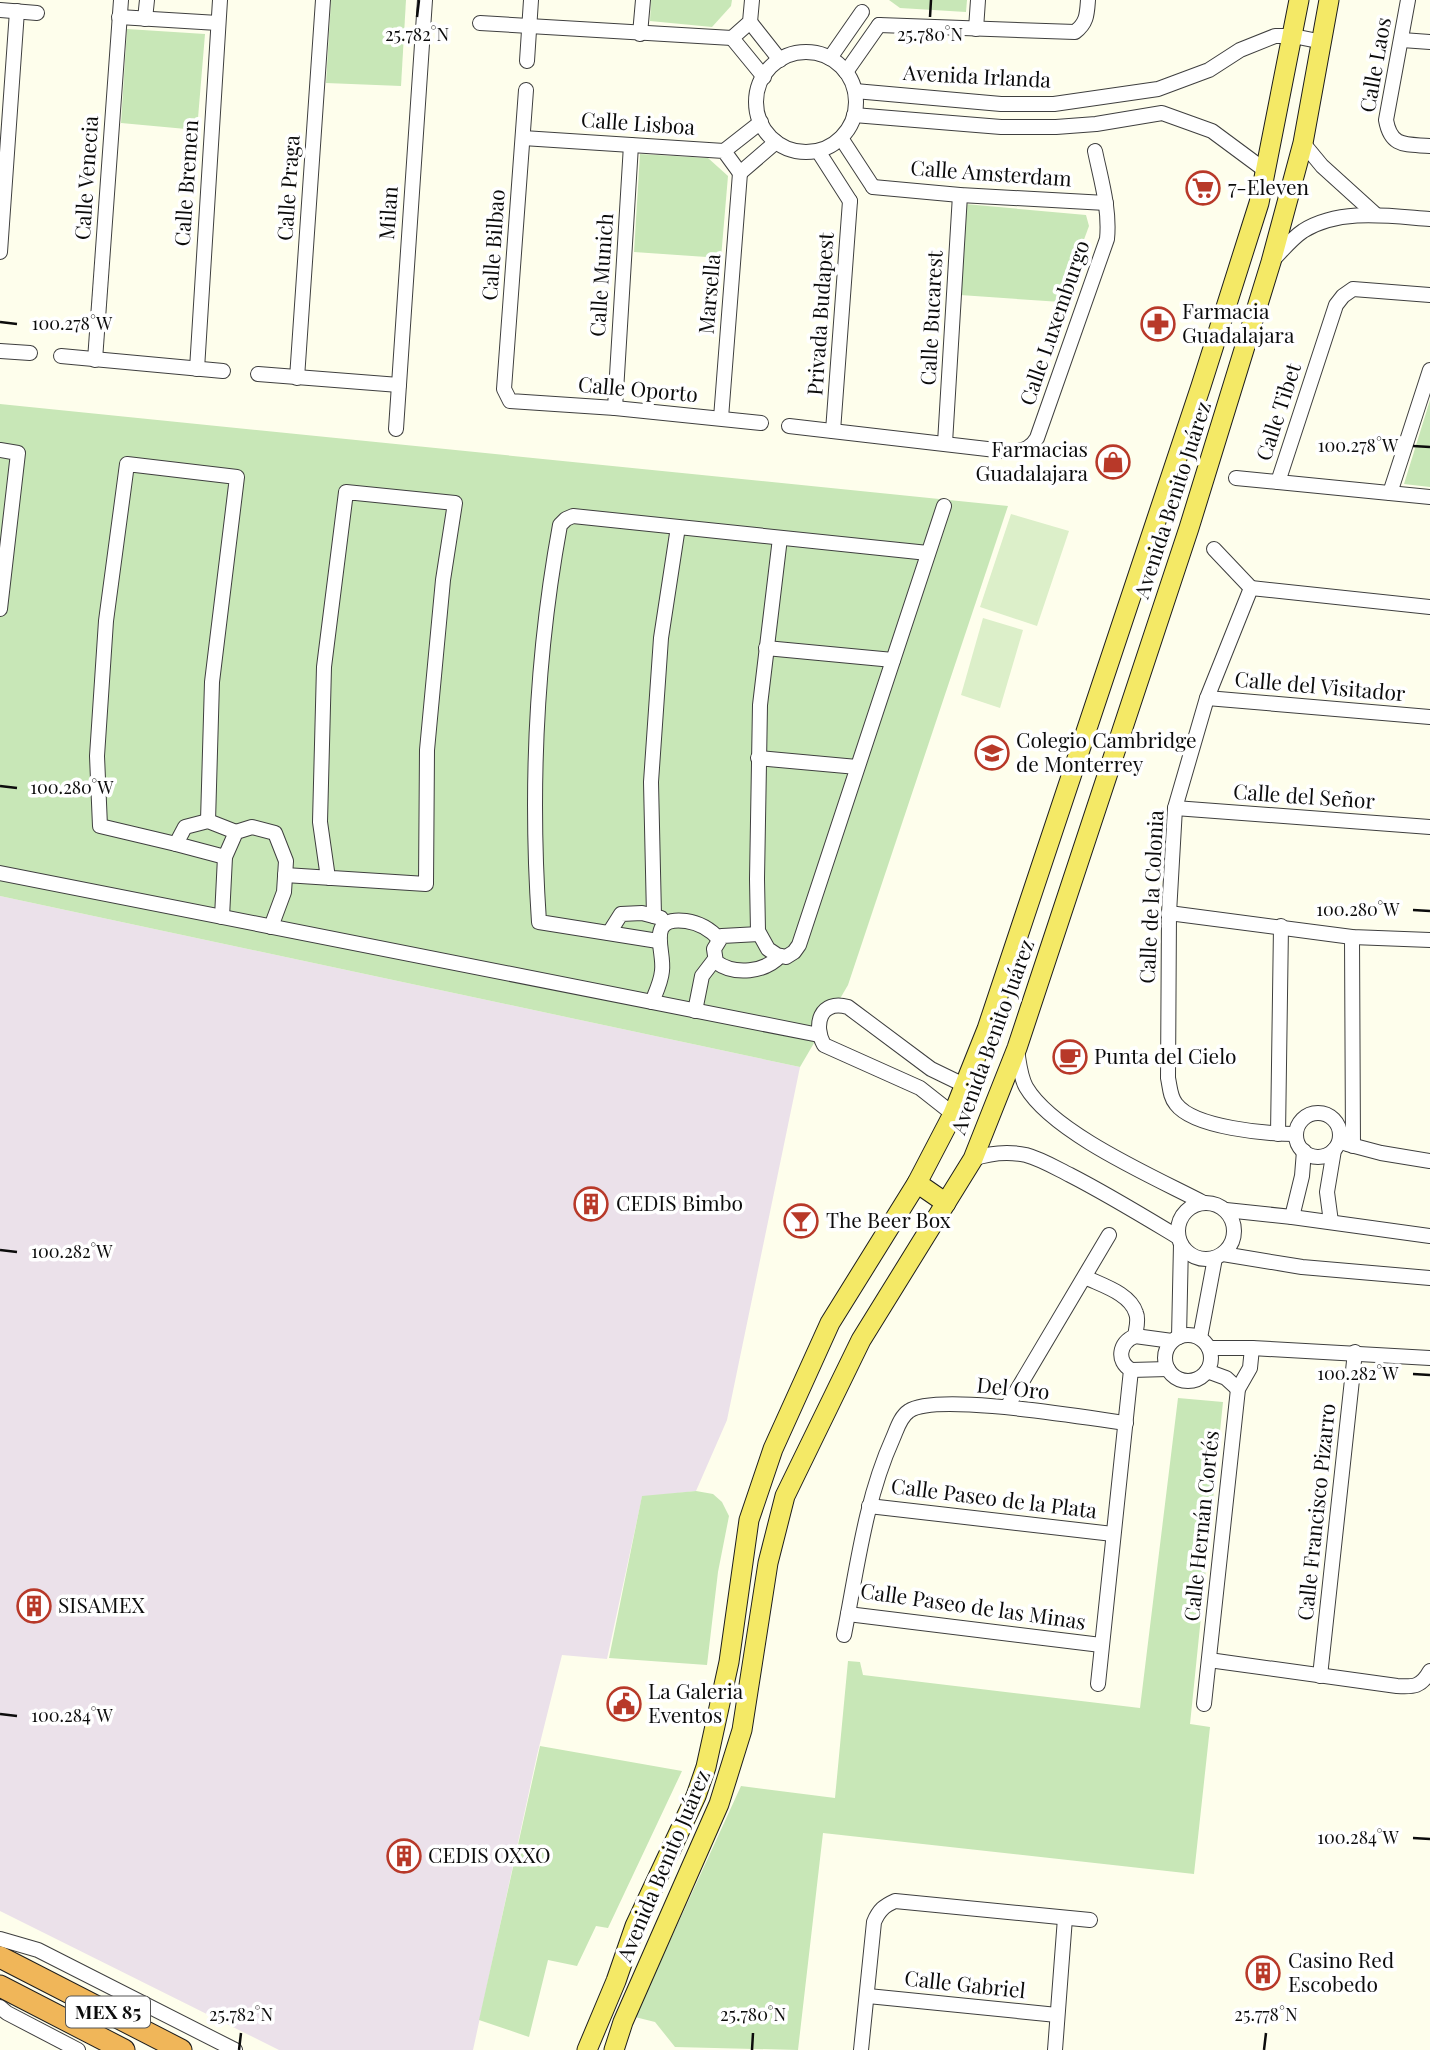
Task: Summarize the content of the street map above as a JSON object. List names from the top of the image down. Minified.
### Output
{"streets":{"highway":["MEX 85"],"main road":["Avenida Benito Juárez"],"street":["Calle Laos","Avenida Irlanda","Calle Lisboa","Calle Amsterdam","Calle Venecia","Calle Bremen","Calle Praga","Milan","Calle Bilbao","Calle Munich","Marsella","Privada Budapest","Calle Bucarest","Calle Luxemburgo","Calle Oporto","Calle Tibet","Calle del Visitador","Calle del Señor","Calle de la Colonia","Del Oro","Calle Paseo de la Plata","Calle Francisco Pizarro","Calle Hernán Cortés","Calle Paseo de las Minas","Calle Gabriel"]},"crossings":[["Avenida Irlanda","Avenida Benito Juárez"],["Calle Lisboa","Calle Bilbao"],["Calle Lisboa","Calle Munich"],["Calle Amsterdam","Calle Bucarest"],["Calle Amsterdam","Calle Luxemburgo"],["Calle Bilbao","Calle Oporto"],["Calle Munich","Calle Oporto"],["Marsella","Calle Oporto"],["Calle Bucarest","Calle Luxemburgo"],["Calle del Visitador","Calle de la Colonia"],["Calle del Señor","Calle de la Colonia"],["Del Oro","Calle Paseo de las Minas"],["Calle Paseo de la Plata","Calle Paseo de las Minas"]],"places":{"supermarket":["7-Eleven"],"pharmacy":["Farmacia Guadalajara"],"shop":["Farmacias Guadalajara"],"school or university":["Colegio Cambridge de Monterrey"],"cafe":["Punta del Cielo"],"building":["CEDIS Bimbo","SISAMEX","CEDIS OXXO","Casino Red Escobedo"],"bar":["The Beer Box"],"public building":["La Galeria Eventos"]},"coordinates":["25.782°N","25.780°N","100.278°W","100.280°W","100.282°W","100.284°W","25.778°N"]}
